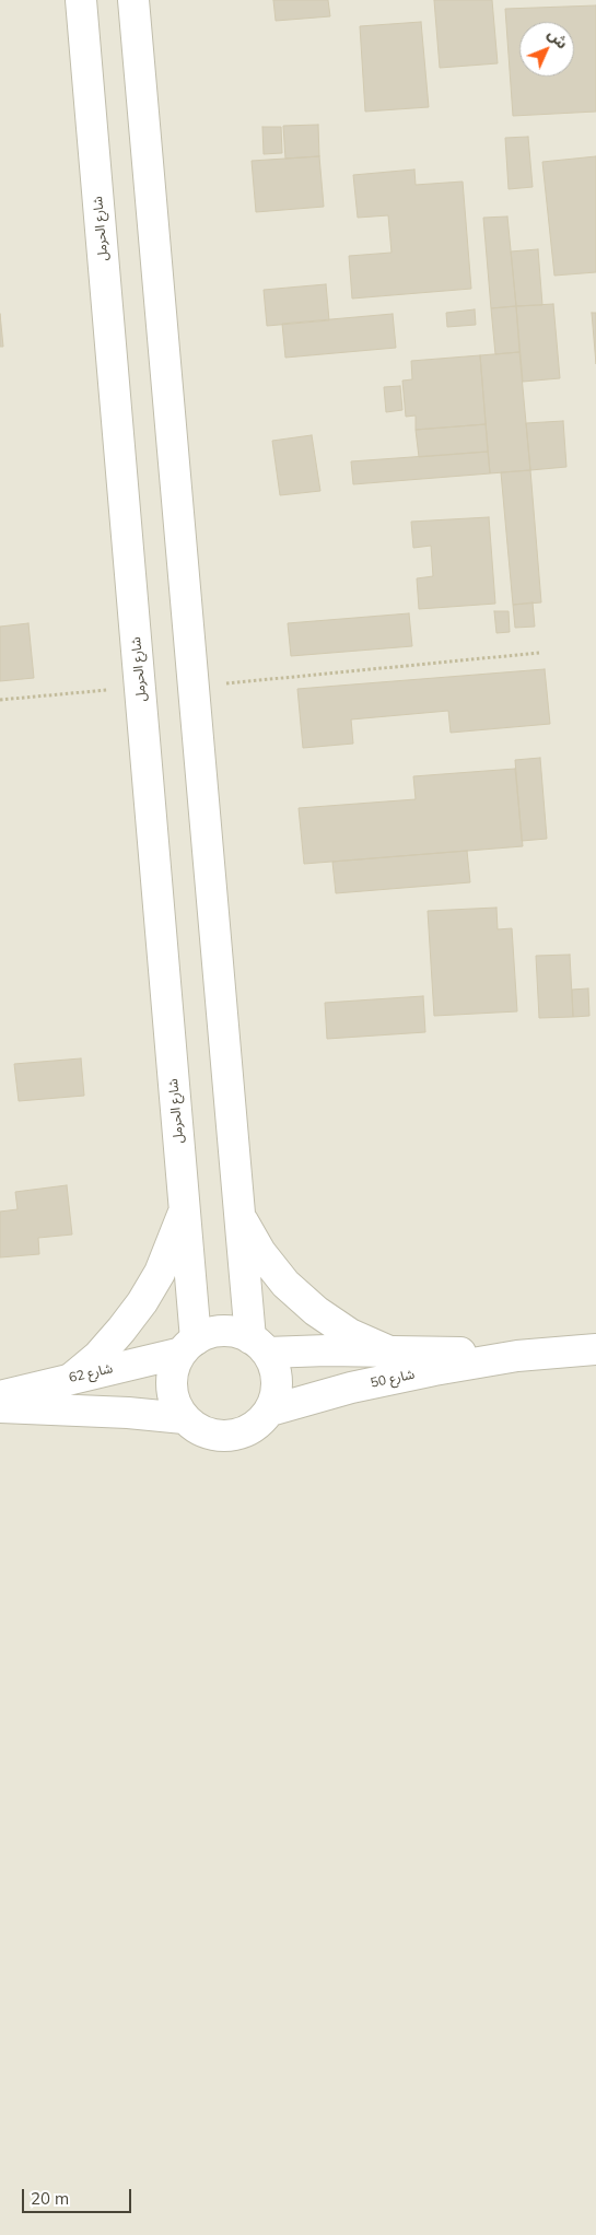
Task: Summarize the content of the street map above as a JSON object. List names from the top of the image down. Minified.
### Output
{"streets":{"street":["شارع الحرمل","شارع 62","شارع 50"]},"crossings":[["شارع الحرمل","شارع 62"],["شارع الحرمل","شارع 50"],["شارع 62","شارع 50"]],"scale_bar":"20 m","north":"top right"}
